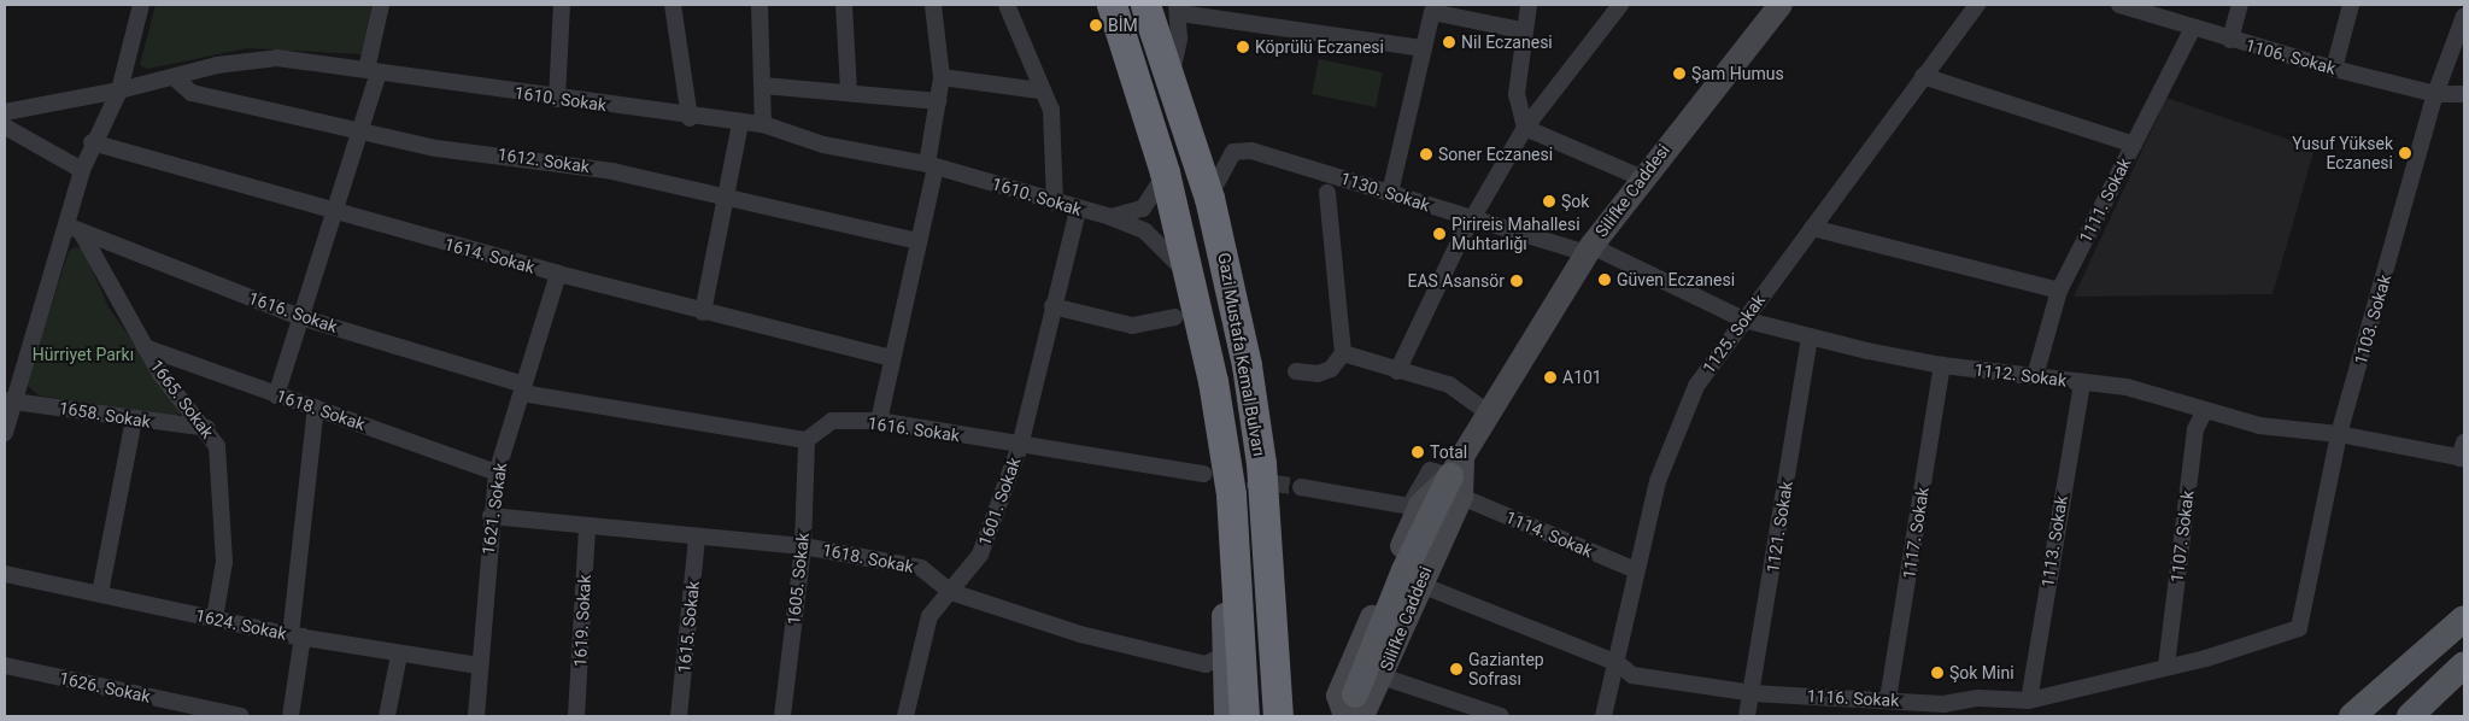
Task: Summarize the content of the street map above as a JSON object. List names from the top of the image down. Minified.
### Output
{"streets":{"highway":["Gazi Mustafa Kemal Bulvarı"],"street":["1106. Sokak","1610. Sokak","1612. Sokak","Silifke Caddesi","1130. Sokak","1111. Sokak","1614. Sokak","1616. Sokak","1103. Sokak","1125. Sokak","1112. Sokak","1665. Sokak","1618. Sokak","1658. Sokak","1601. Sokak","1621. Sokak","1121. Sokak","1117. Sokak","1114. Sokak","1107. Sokak","1113. Sokak","1605. Sokak","1619. Sokak","1624. Sokak","1615. Sokak","1626. Sokak","1116. Sokak"]},"crossings":[["1106. Sokak","1111. Sokak"],["1106. Sokak","1103. Sokak"],["1610. Sokak","1612. Sokak"],["1610. Sokak","Gazi Mustafa Kemal Bulvarı"],["1610. Sokak","1601. Sokak"],["Silifke Caddesi","1130. Sokak"],["Silifke Caddesi","1112. Sokak"],["Silifke Caddesi","1114. Sokak"],["Silifke Caddesi","1116. Sokak"],["1130. Sokak","Gazi Mustafa Kemal Bulvarı"],["1130. Sokak","1112. Sokak"],["1111. Sokak","1112. Sokak"],["1614. Sokak","1621. Sokak"],["1616. Sokak","1665. Sokak"],["1616. Sokak","1601. Sokak"],["1616. Sokak","1621. Sokak"],["1616. Sokak","1605. Sokak"],["1103. Sokak","1112. Sokak"],["1103. Sokak","1116. Sokak"],["1125. Sokak","1112. Sokak"],["1125. Sokak","1114. Sokak"],["1125. Sokak","1116. Sokak"],["1112. Sokak","1121. Sokak"],["1112. Sokak","1117. Sokak"],["1112. Sokak","1107. Sokak"],["1112. Sokak","1113. Sokak"],["1665. Sokak","1618. Sokak"],["1665. Sokak","1658. Sokak"],["1665. Sokak","1624. Sokak"],["1618. Sokak","1601. Sokak"],["1618. Sokak","1621. Sokak"],["1618. Sokak","1605. Sokak"],["1618. Sokak","1619. Sokak"],["1618. Sokak","1615. Sokak"],["1621. Sokak","1624. Sokak"],["1121. Sokak","1116. Sokak"],["1117. Sokak","1116. Sokak"],["1107. Sokak","1116. Sokak"],["1113. Sokak","1116. Sokak"]],"parks":["Hürriyet Parkı"],"places":["BİM","Nil Eczanesi","Köprülü Eczanesi","Şam Humus","Yusuf Yüksek Eczanesi","Soner Eczanesi","Şok","Pirireis Mahallesi Muhtarlığı","Güven Eczanesi","EAS Asansör","A101","Total","Gaziantep Sofrası","Şok Mini"]}
